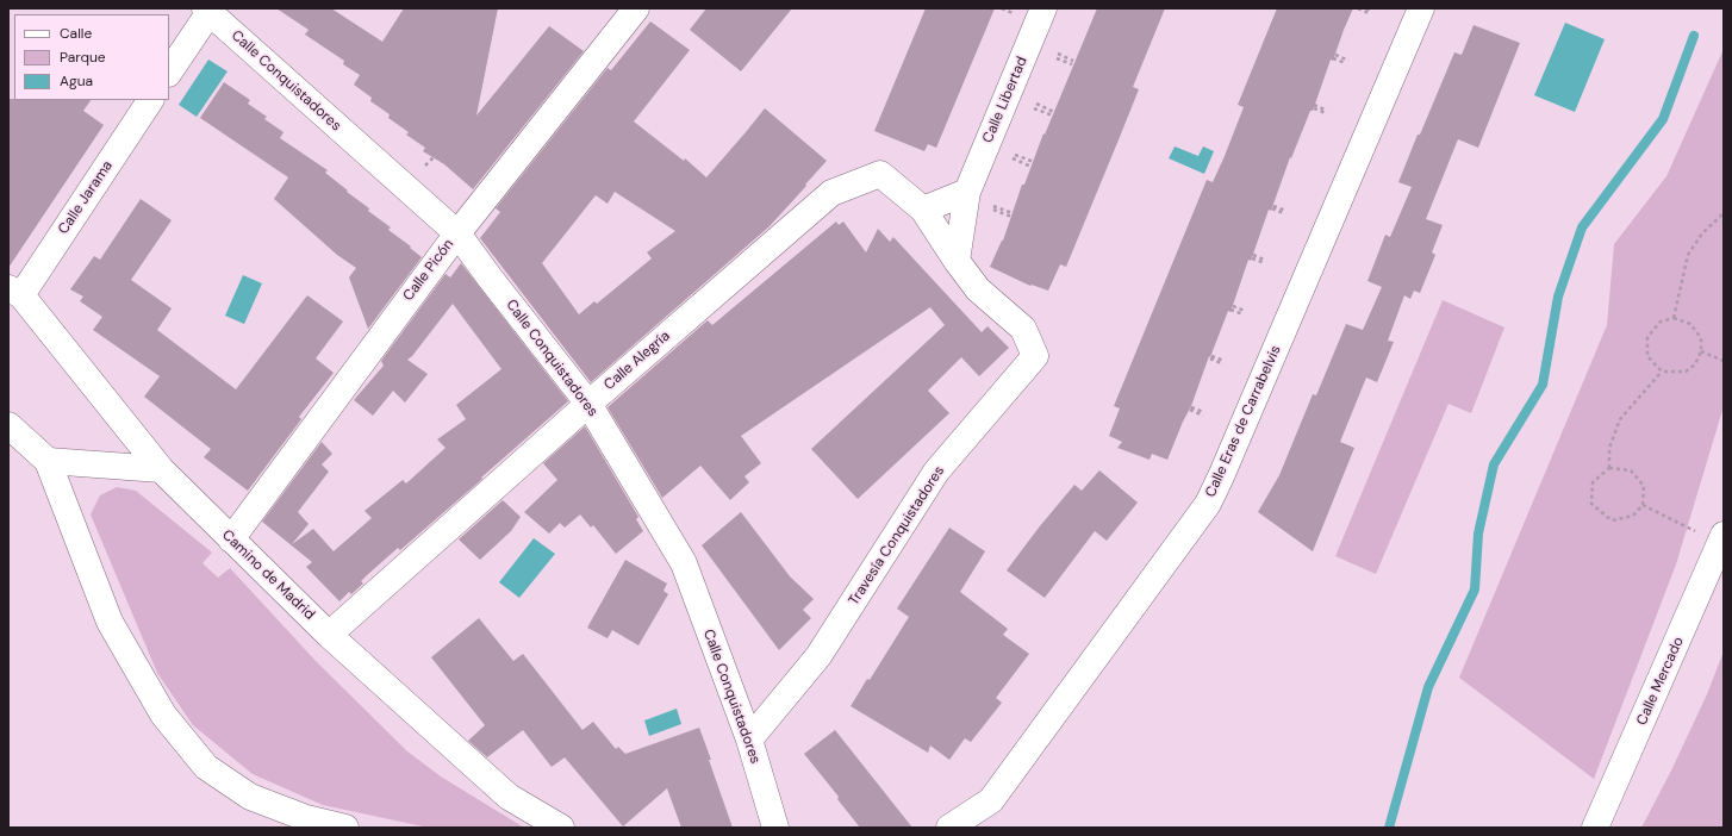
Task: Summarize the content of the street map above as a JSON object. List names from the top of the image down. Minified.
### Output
{"streets":{"street":["Calle Conquistadores","Calle Libertad","Calle Jarama","Calle Picón","Calle Alegría","Calle Eras de Carrabelvis","Travesía Conquistadores","Camino de Madrid","Calle Mercado"]},"crossings":[["Calle Conquistadores","Calle Picón"],["Calle Conquistadores","Calle Alegría"],["Calle Conquistadores","Travesía Conquistadores"],["Calle Jarama","Camino de Madrid"],["Calle Picón","Camino de Madrid"],["Calle Alegría","Camino de Madrid"]],"legend":["Calle","Parque","Agua"]}
